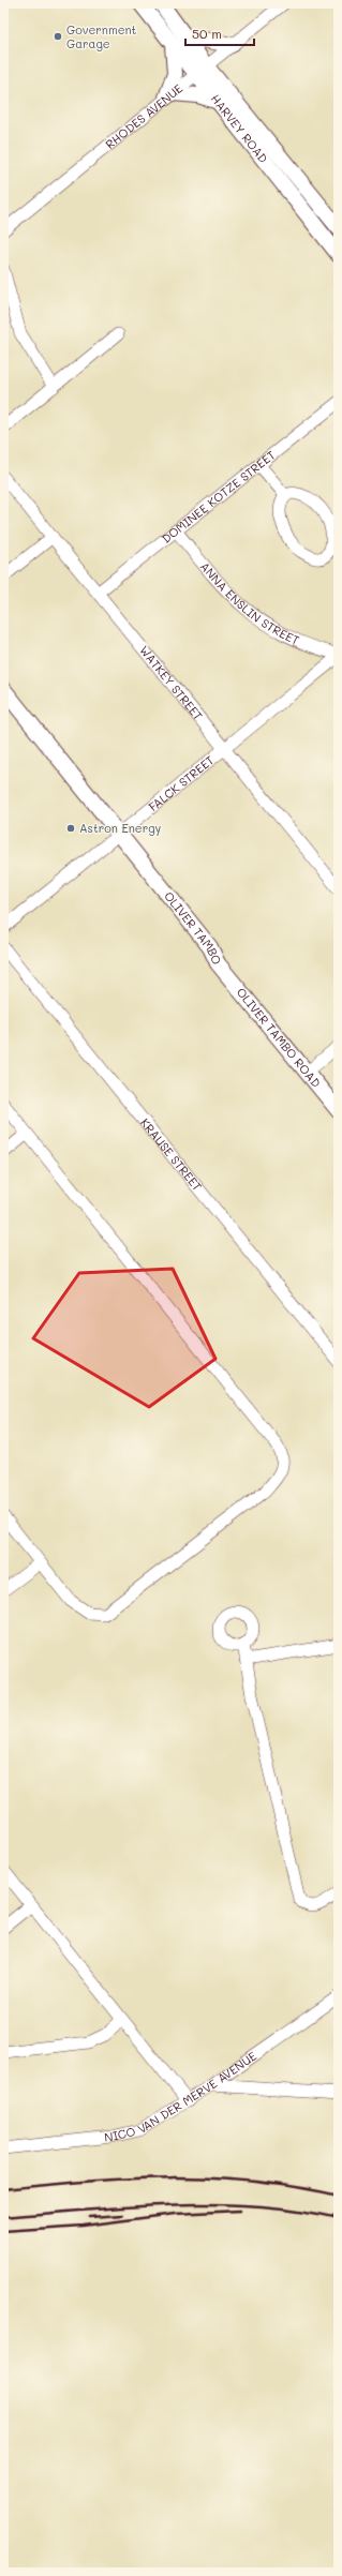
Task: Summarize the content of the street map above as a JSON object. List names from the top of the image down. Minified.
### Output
{"streets":{"main road":["HARVEY ROAD","OLIVER TAMBO","OLIVER TAMBO ROAD"],"street":["RHODES AVENUE","DOMINEE KOTZE STREET","ANNA ENSLIN STREET","WATKEY STREET","FALCK STREET","KRAUSE STREET","NICO VAN DER MERVE AVENUE"]},"crossings":[["RHODES AVENUE","HARVEY ROAD"],["DOMINEE KOTZE STREET","ANNA ENSLIN STREET"],["DOMINEE KOTZE STREET","WATKEY STREET"],["ANNA ENSLIN STREET","FALCK STREET"],["WATKEY STREET","FALCK STREET"],["FALCK STREET","OLIVER TAMBO"],["OLIVER TAMBO","OLIVER TAMBO ROAD"]],"places":["Government Garage","Astron Energy"],"scale_bar":"50 m"}
